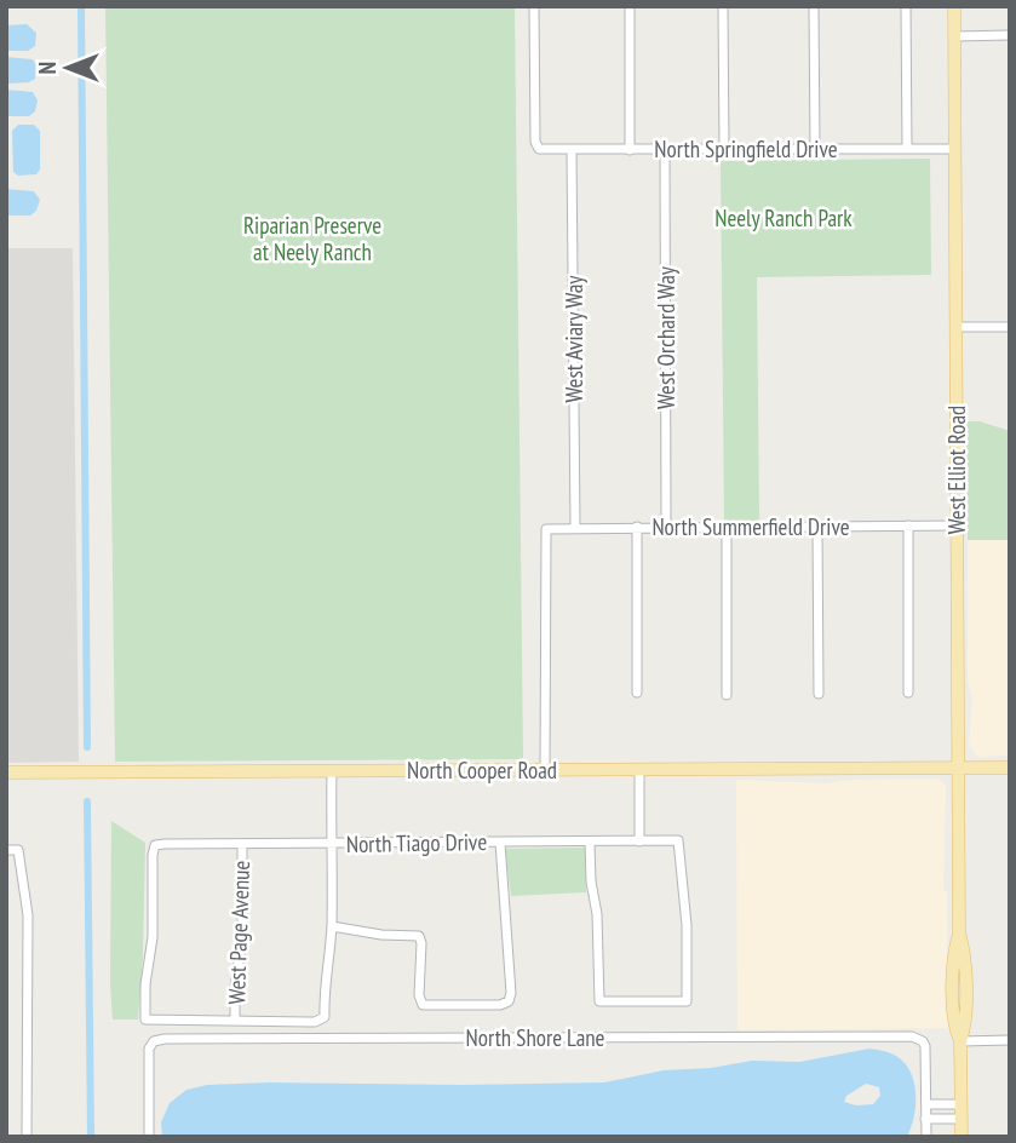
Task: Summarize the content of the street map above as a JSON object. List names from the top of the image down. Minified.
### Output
{"streets":{"main road":["West Elliot Road","North Cooper Road"],"street":["North Springfield Drive","West Orchard Way","West Aviary Way","North Summerfield Drive","North Tiago Drive","West Page Avenue","North Shore Lane"]},"crossings":[["North Springfield Drive","West Orchard Way"],["North Springfield Drive","West Aviary Way"],["North Springfield Drive","West Elliot Road"],["West Orchard Way","North Summerfield Drive"],["West Aviary Way","North Summerfield Drive"],["West Elliot Road","North Summerfield Drive"],["West Elliot Road","North Cooper Road"],["North Summerfield Drive","North Cooper Road"],["North Tiago Drive","West Page Avenue"]],"parks":["Neely Ranch Park","Riparian Preserve at Neely Ranch"],"north":"left"}
